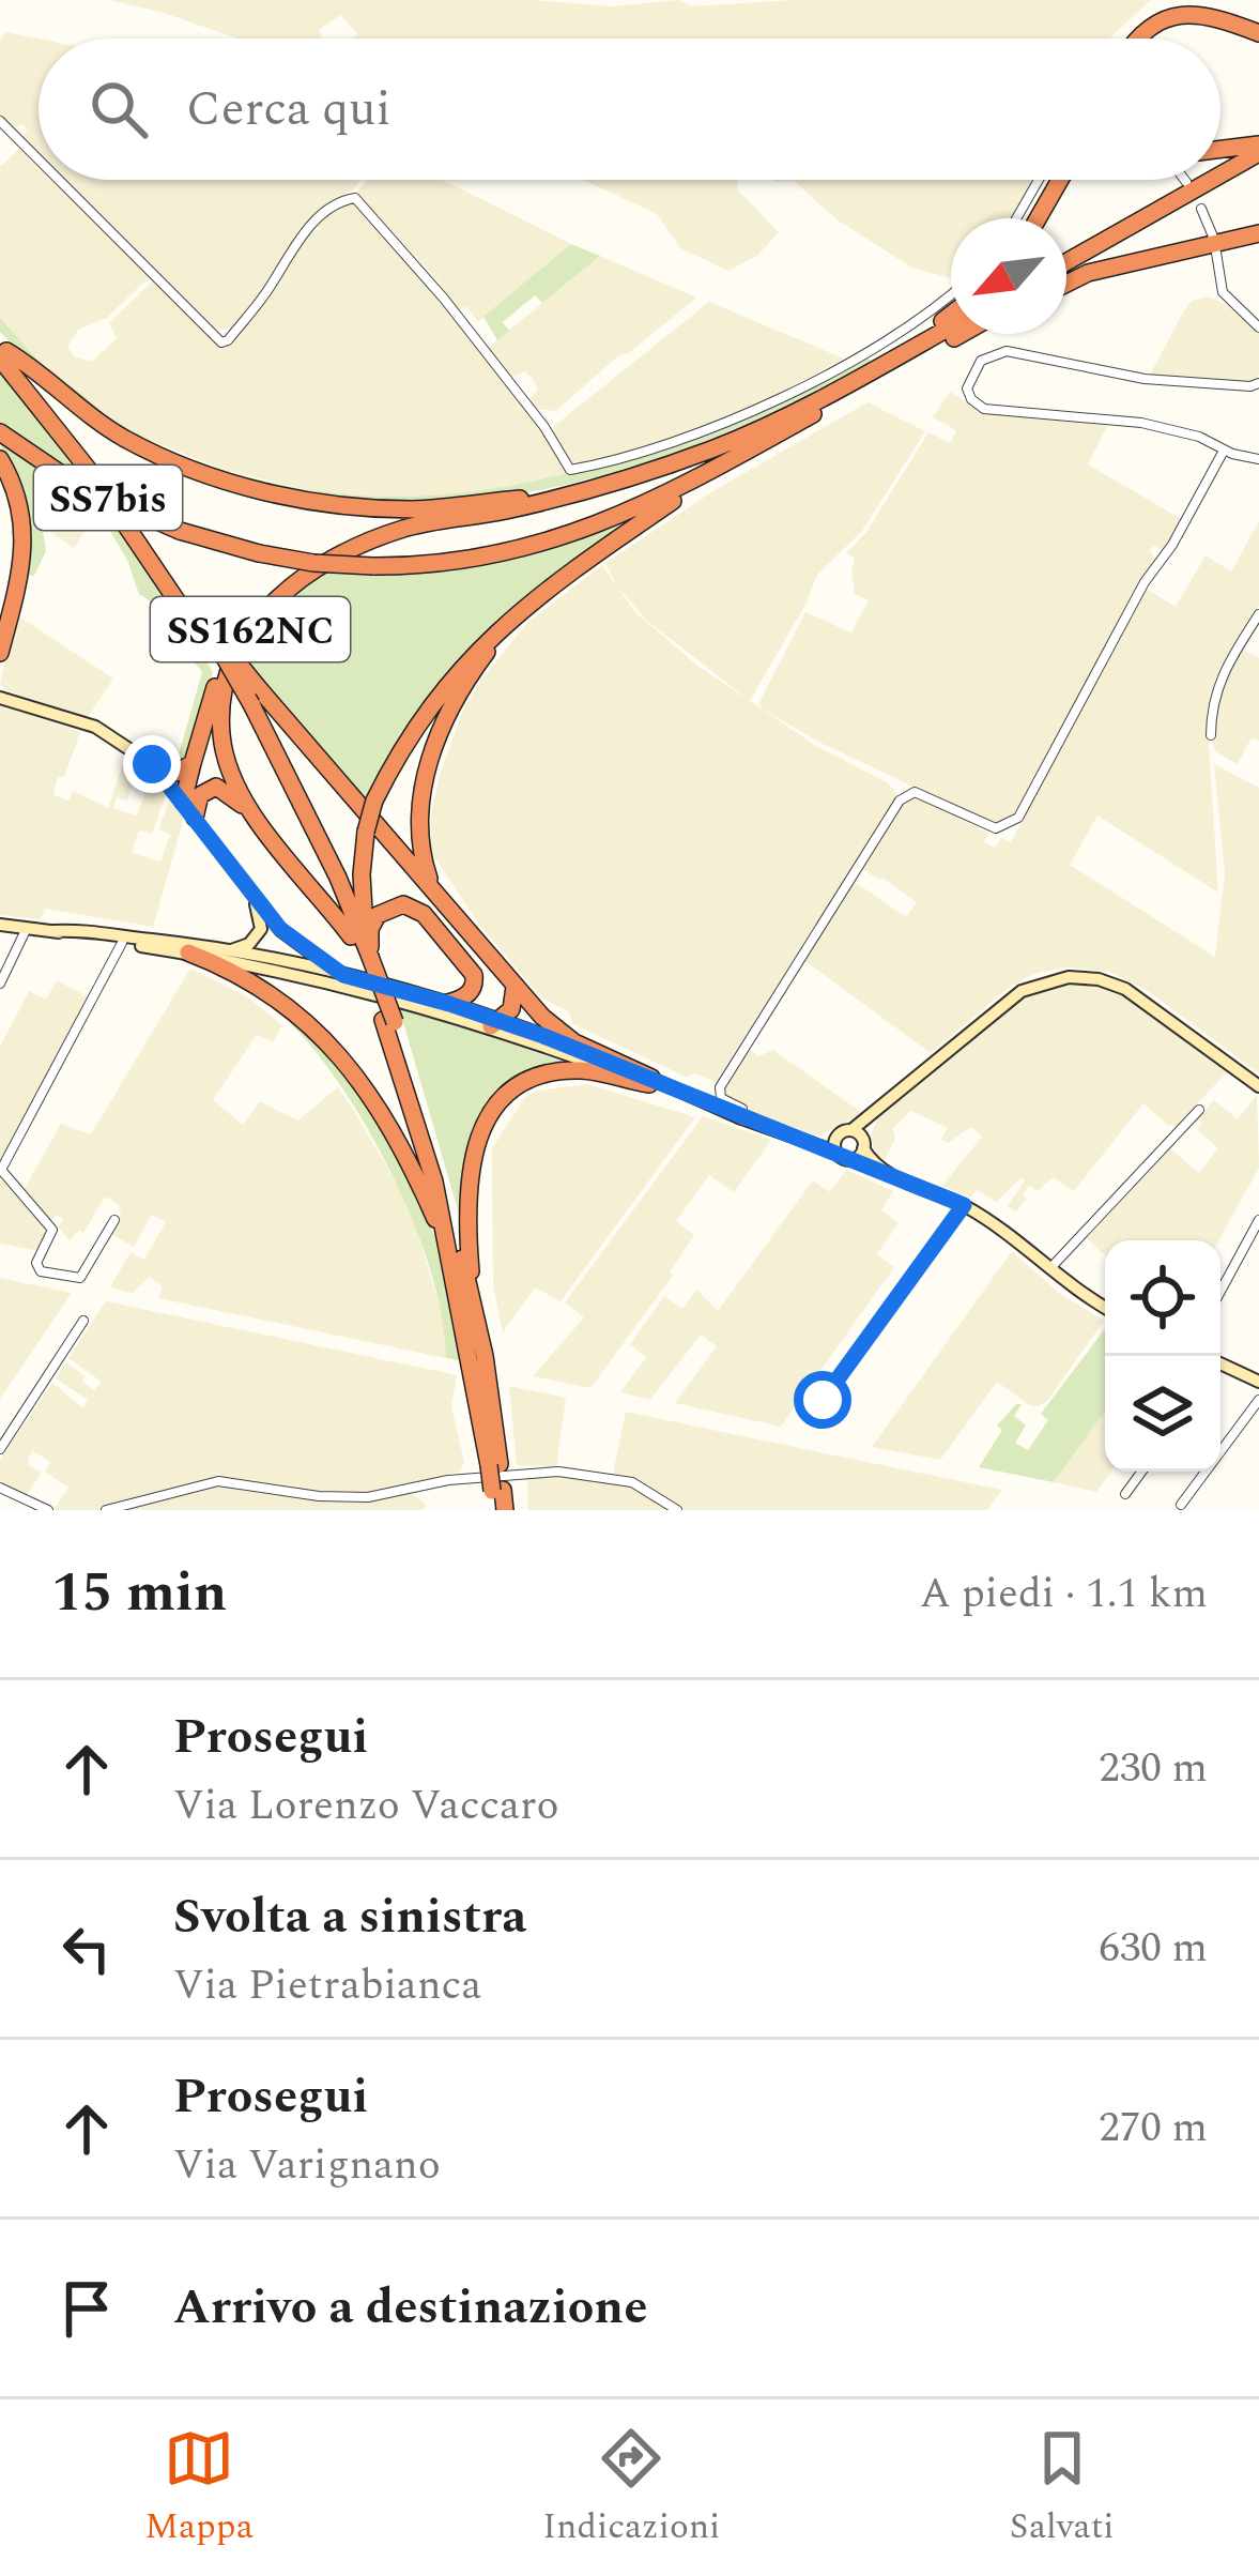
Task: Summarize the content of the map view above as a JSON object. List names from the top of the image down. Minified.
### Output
{"streets":{"highway":["SS7bis","SS162NC"]},"crossings":[["SS7bis","SS162NC"]],"north":"bottom left","page":{"search":"Cerca qui","heading":["15 min","A piedi · 1.1 km"],"list":[["Prosegui","Via Lorenzo Vaccaro","230 m"],["Svolta a sinistra","Via Pietrabianca","630 m"],["Prosegui","Via Varignano","270 m"],"Arrivo a destinazione"],"nav":["Mappa","Indicazioni","Salvati"]}}
